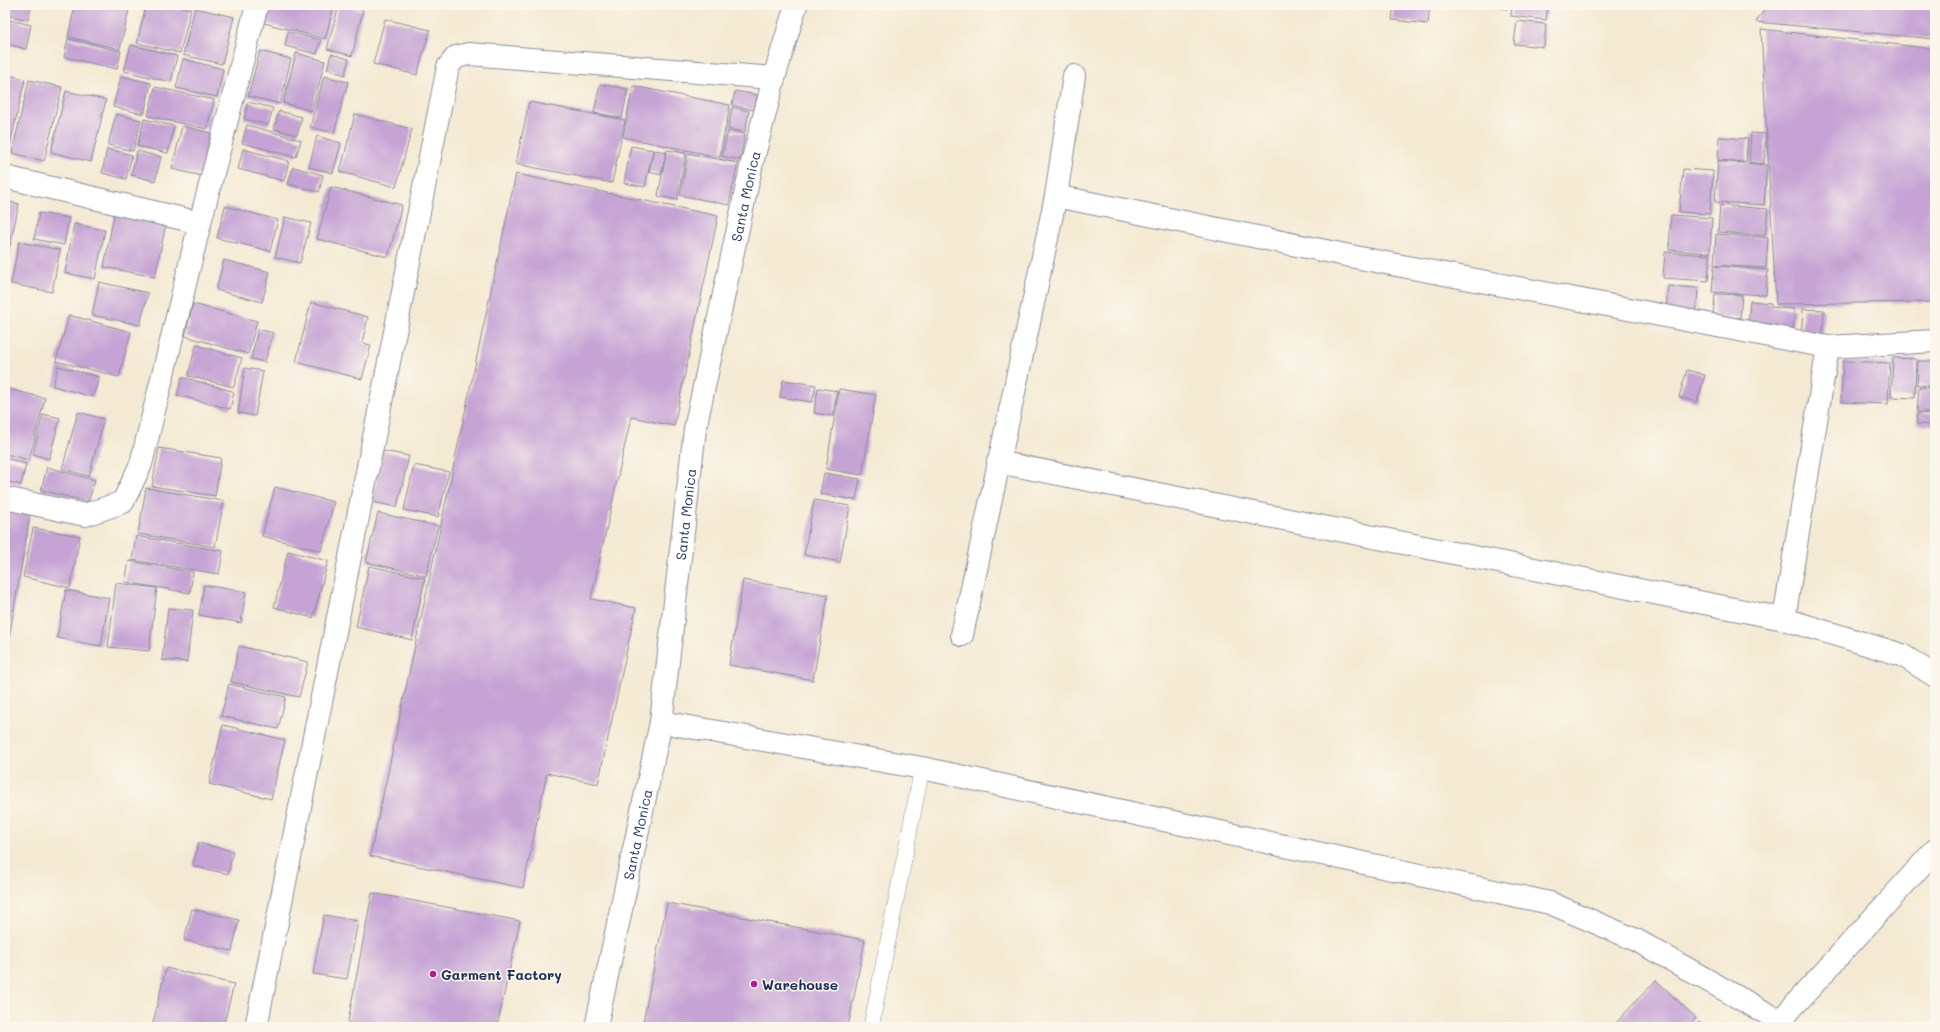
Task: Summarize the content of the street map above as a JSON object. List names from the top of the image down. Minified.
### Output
{"streets":{"street":["Santa Monica"]},"places":["Garment Factory","Warehouse"]}
